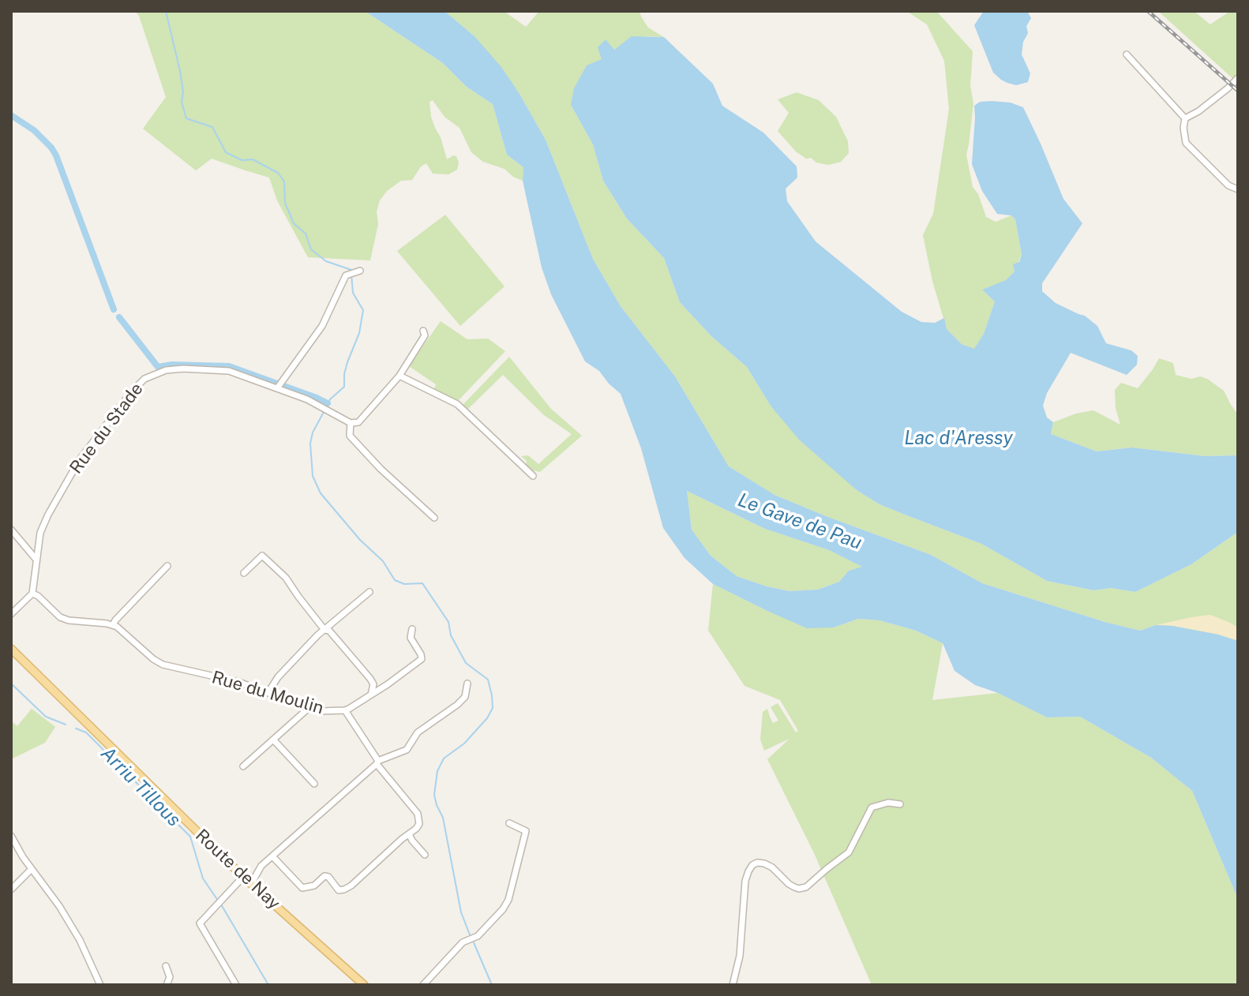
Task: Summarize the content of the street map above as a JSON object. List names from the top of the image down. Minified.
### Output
{"streets":{"main road":["Route de Nay"],"street":["Rue du Stade","Rue du Moulin"]},"water":["Lac d'Aressy","Le Gave de Pau","Arriu Tillous"]}
